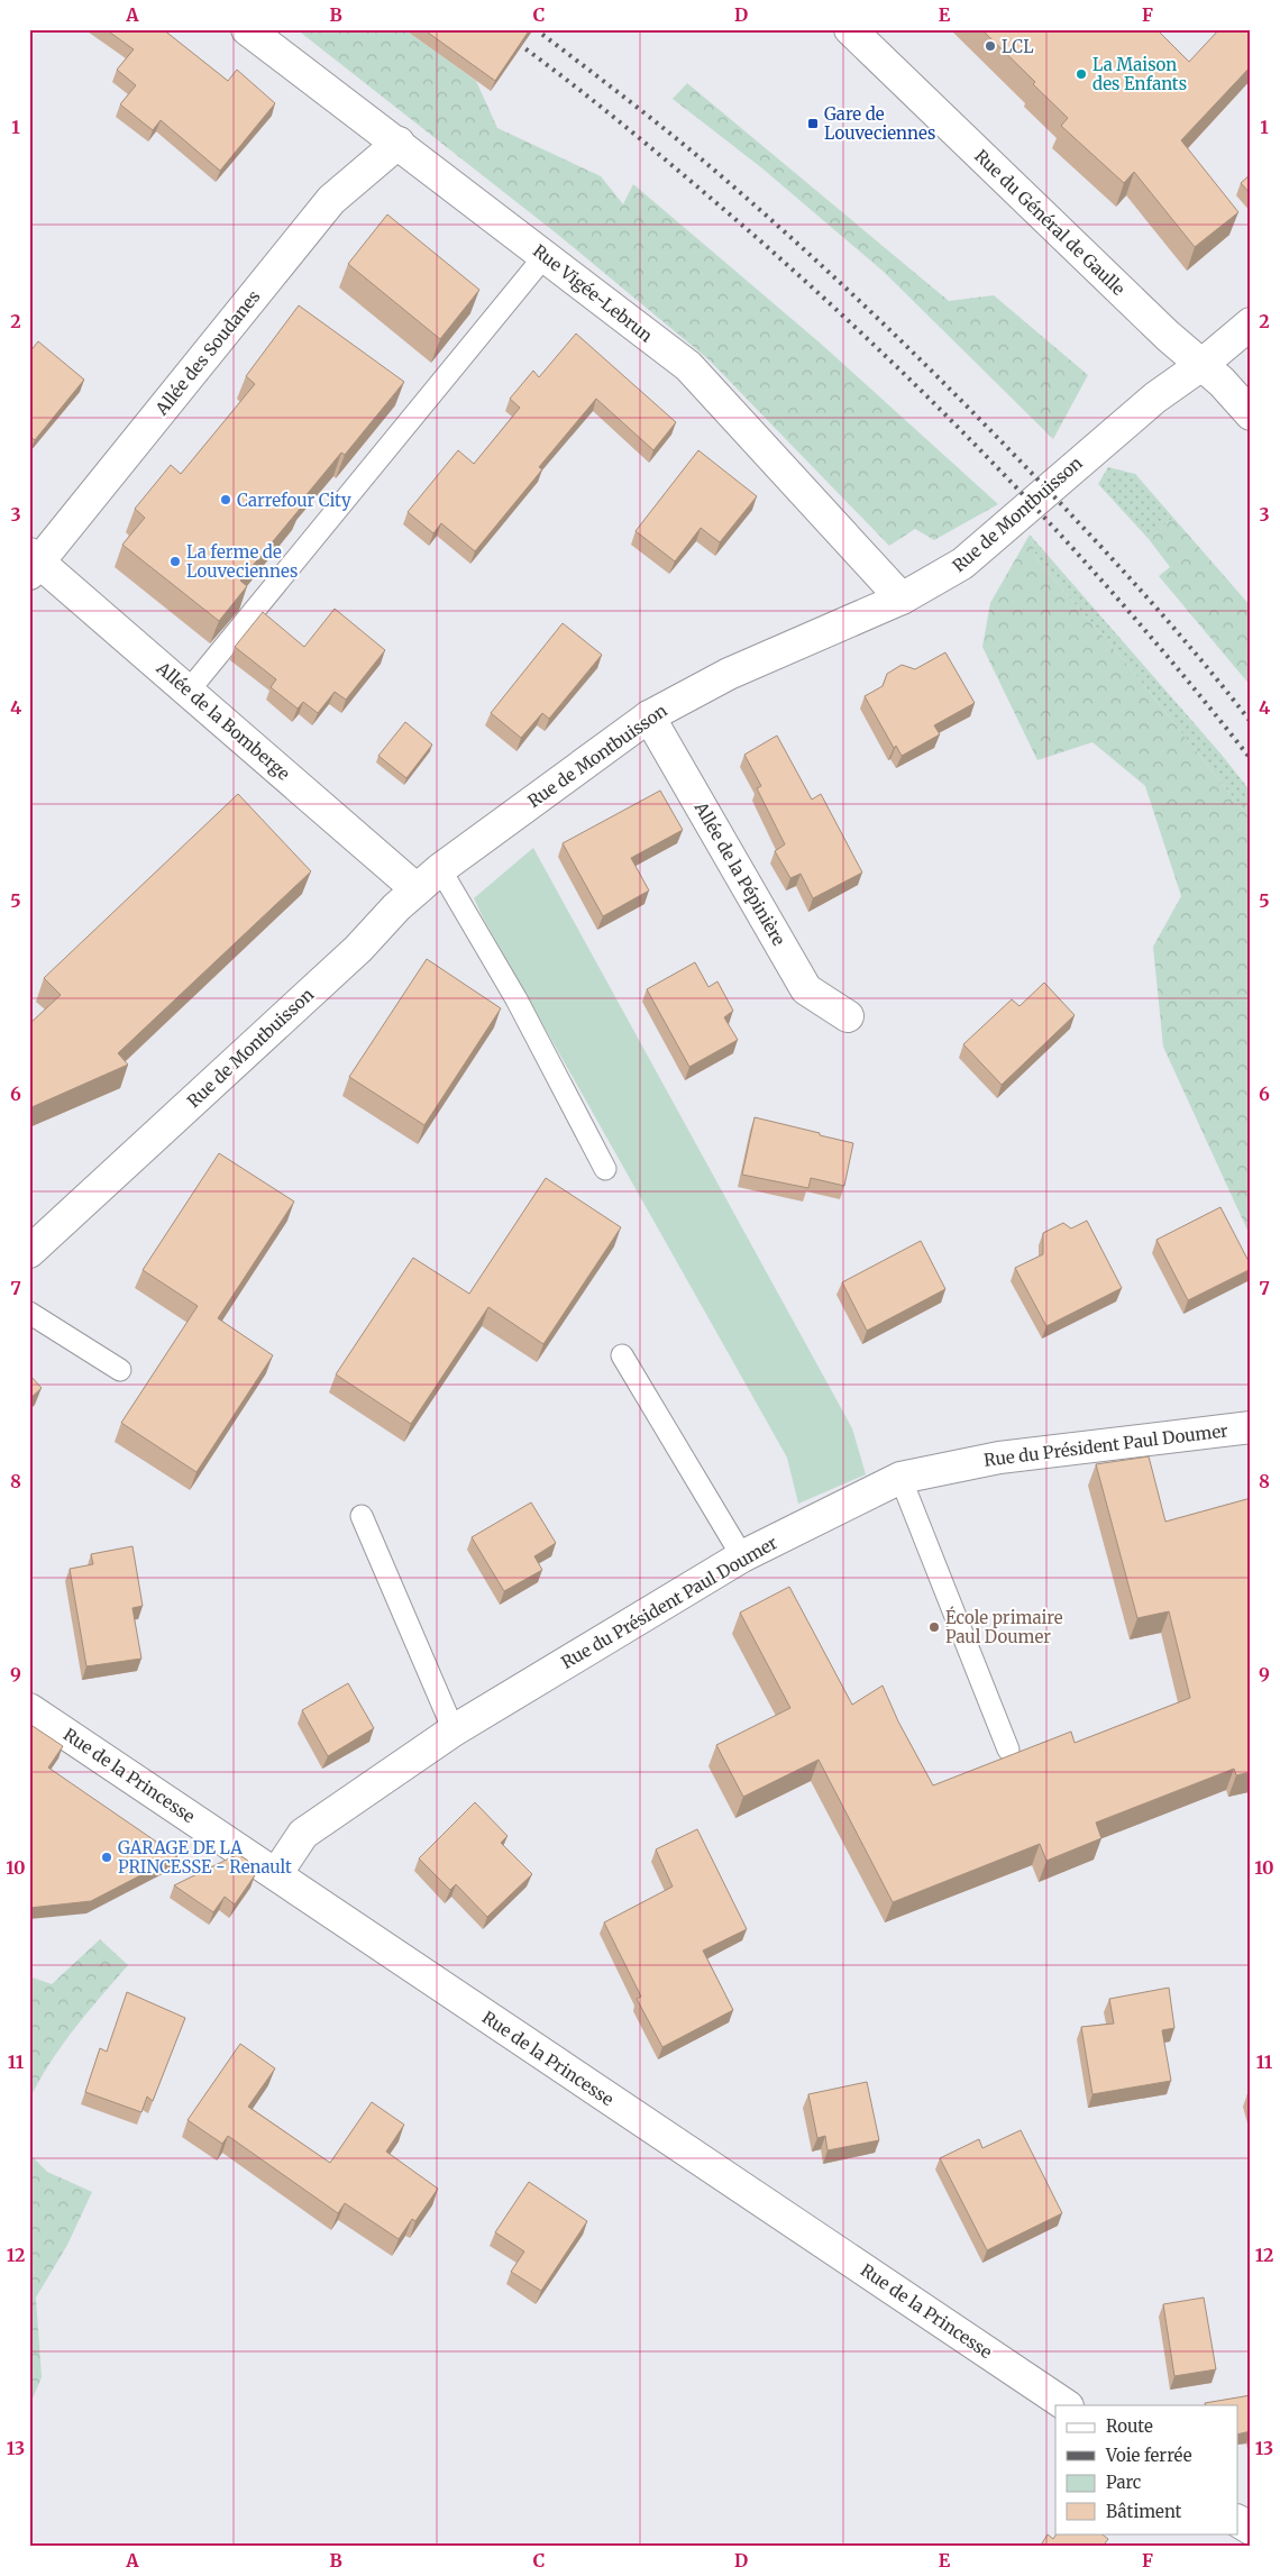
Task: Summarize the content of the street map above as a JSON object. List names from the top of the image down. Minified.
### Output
{"streets":{"street":["Rue du Général de Gaulle","Rue Vigée-Lebrun","Allée des Soudanes","Rue de Montbuisson","Allée de la Bomberge","Allée de la Pépinière","Rue du Président Paul Doumer","Rue de la Princesse"]},"crossings":[["Rue du Général de Gaulle","Rue de Montbuisson"],["Rue Vigée-Lebrun","Allée des Soudanes"],["Rue Vigée-Lebrun","Rue de Montbuisson"],["Allée des Soudanes","Allée de la Bomberge"],["Rue de Montbuisson","Allée de la Bomberge"],["Rue de Montbuisson","Allée de la Pépinière"],["Rue du Président Paul Doumer","Rue de la Princesse"]],"places":{"other":["LCL","La Maison des Enfants","Carrefour City","La ferme de Louveciennes","École primaire Paul Doumer","GARAGE DE LA PRINCESSE - Renault"],"transit":["Gare de Louveciennes"]},"legend":["Route","Voie ferrée","Parc","Bâtiment"],"grid":{"columns":["A","B","C","D","E","F"],"rows":["1","2","3","4","5","6","7","8","9","10","11","12","13"]}}
